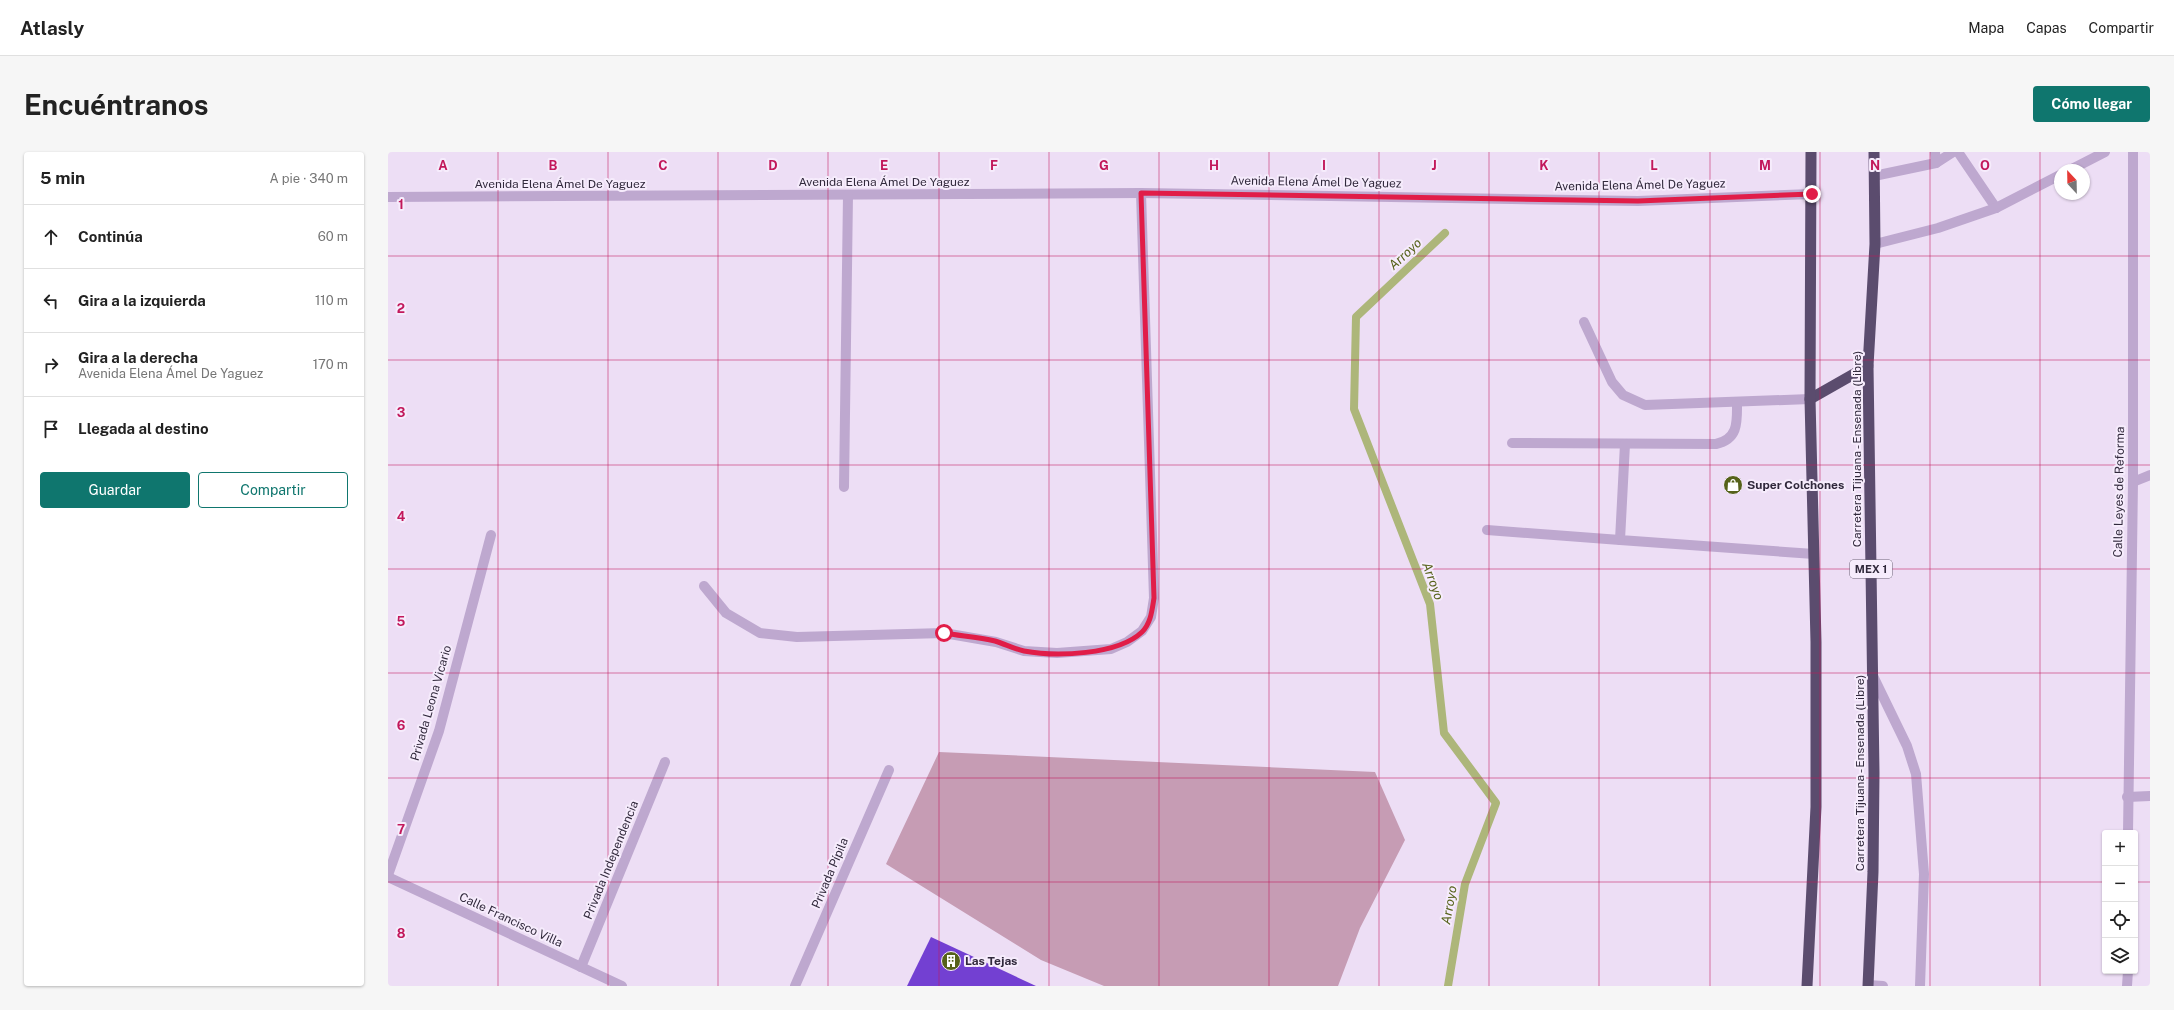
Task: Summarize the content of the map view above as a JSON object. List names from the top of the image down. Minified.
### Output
{"streets":{"highway":["Carretera Tijuana - Ensenada (Libre)","MEX 1"],"street":["Avenida Elena Ámel De Yaguez","Calle Leyes de Reforma","Privada Leona Vicario","Privada Independencia","Privada Pípila","Calle Francisco Villa"]},"crossings":[["Privada Leona Vicario","Calle Francisco Villa"],["Privada Independencia","Calle Francisco Villa"]],"water":["Arroyo"],"places":{"shop":["Super Colchones"],"building":["Las Tejas"]},"north":"top","page":{"header":"Atlasly","nav":["Mapa","Capas","Compartir"],"buttons":["Cómo llegar",["Guardar","Compartir"]],"title":"Encuéntranos","heading":["5 min","A pie · 340 m"],"list":[["Continúa","60 m"],["Gira a la izquierda","110 m"],["Gira a la derecha","Avenida Elena Ámel De Yaguez","170 m"],"Llegada al destino"],"map_buttons":["+","−"]},"grid":{"columns":["A","B","C","D","E","F","G","H","I","J","K","L","M","N","O"],"rows":["1","2","3","4","5","6","7","8"]}}
